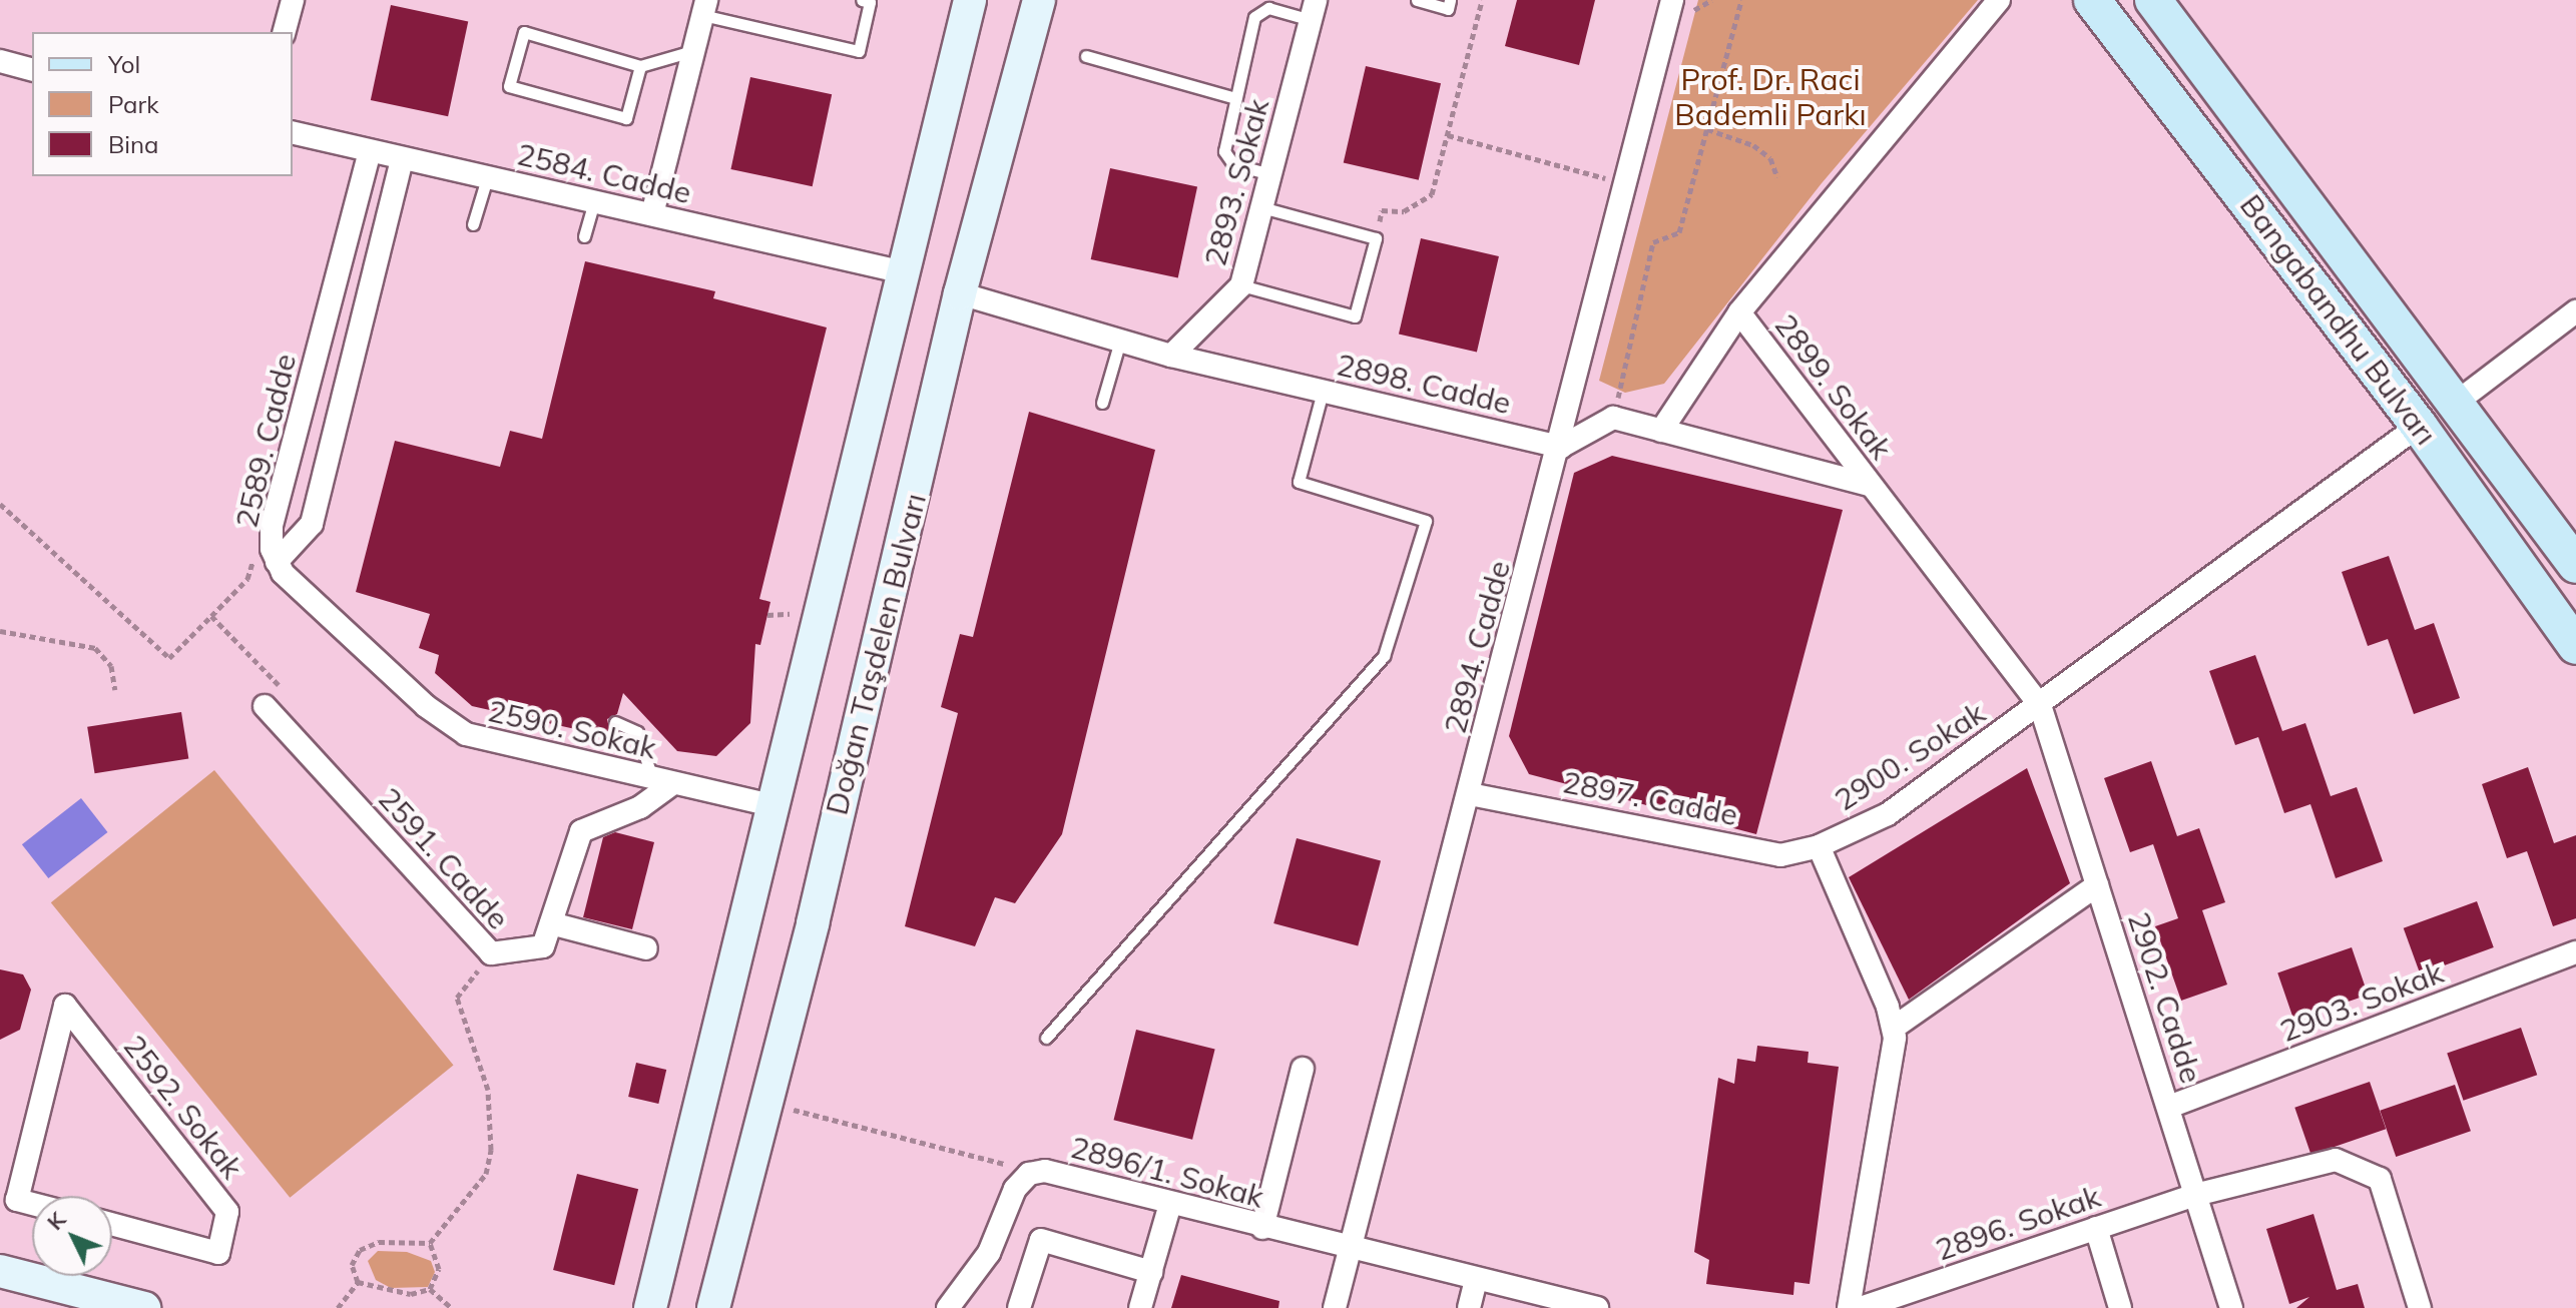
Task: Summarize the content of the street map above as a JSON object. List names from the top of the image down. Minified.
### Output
{"streets":{"main road":["Bangabandhu Bulvarı","Doğan Taşdelen Bulvarı"],"street":["2584. Cadde","2893. Sokak","2898. Cadde","2899. Sokak","2589. Cadde","2894. Cadde","2590. Sokak","2900. Sokak","2897. Cadde","2591. Cadde","2902. Cadde","2903. Sokak","2592. Sokak","2896/1. Sokak","2896. Sokak"]},"crossings":[["2584. Cadde","2589. Cadde"],["2584. Cadde","Doğan Taşdelen Bulvarı"],["2893. Sokak","2898. Cadde"],["Bangabandhu Bulvarı","2900. Sokak"],["2898. Cadde","2894. Cadde"],["2898. Cadde","Doğan Taşdelen Bulvarı"],["2899. Sokak","2900. Sokak"],["2899. Sokak","2902. Cadde"],["2589. Cadde","2590. Sokak"],["2894. Cadde","2897. Cadde"],["2894. Cadde","2896/1. Sokak"],["Doğan Taşdelen Bulvarı","2590. Sokak"],["2900. Sokak","2897. Cadde"],["2900. Sokak","2902. Cadde"],["2902. Cadde","2903. Sokak"],["2902. Cadde","2896. Sokak"]],"parks":["Prof. Dr. Raci Bademli Parkı"],"legend":["Yol","Park","Bina"],"north":"top left"}
